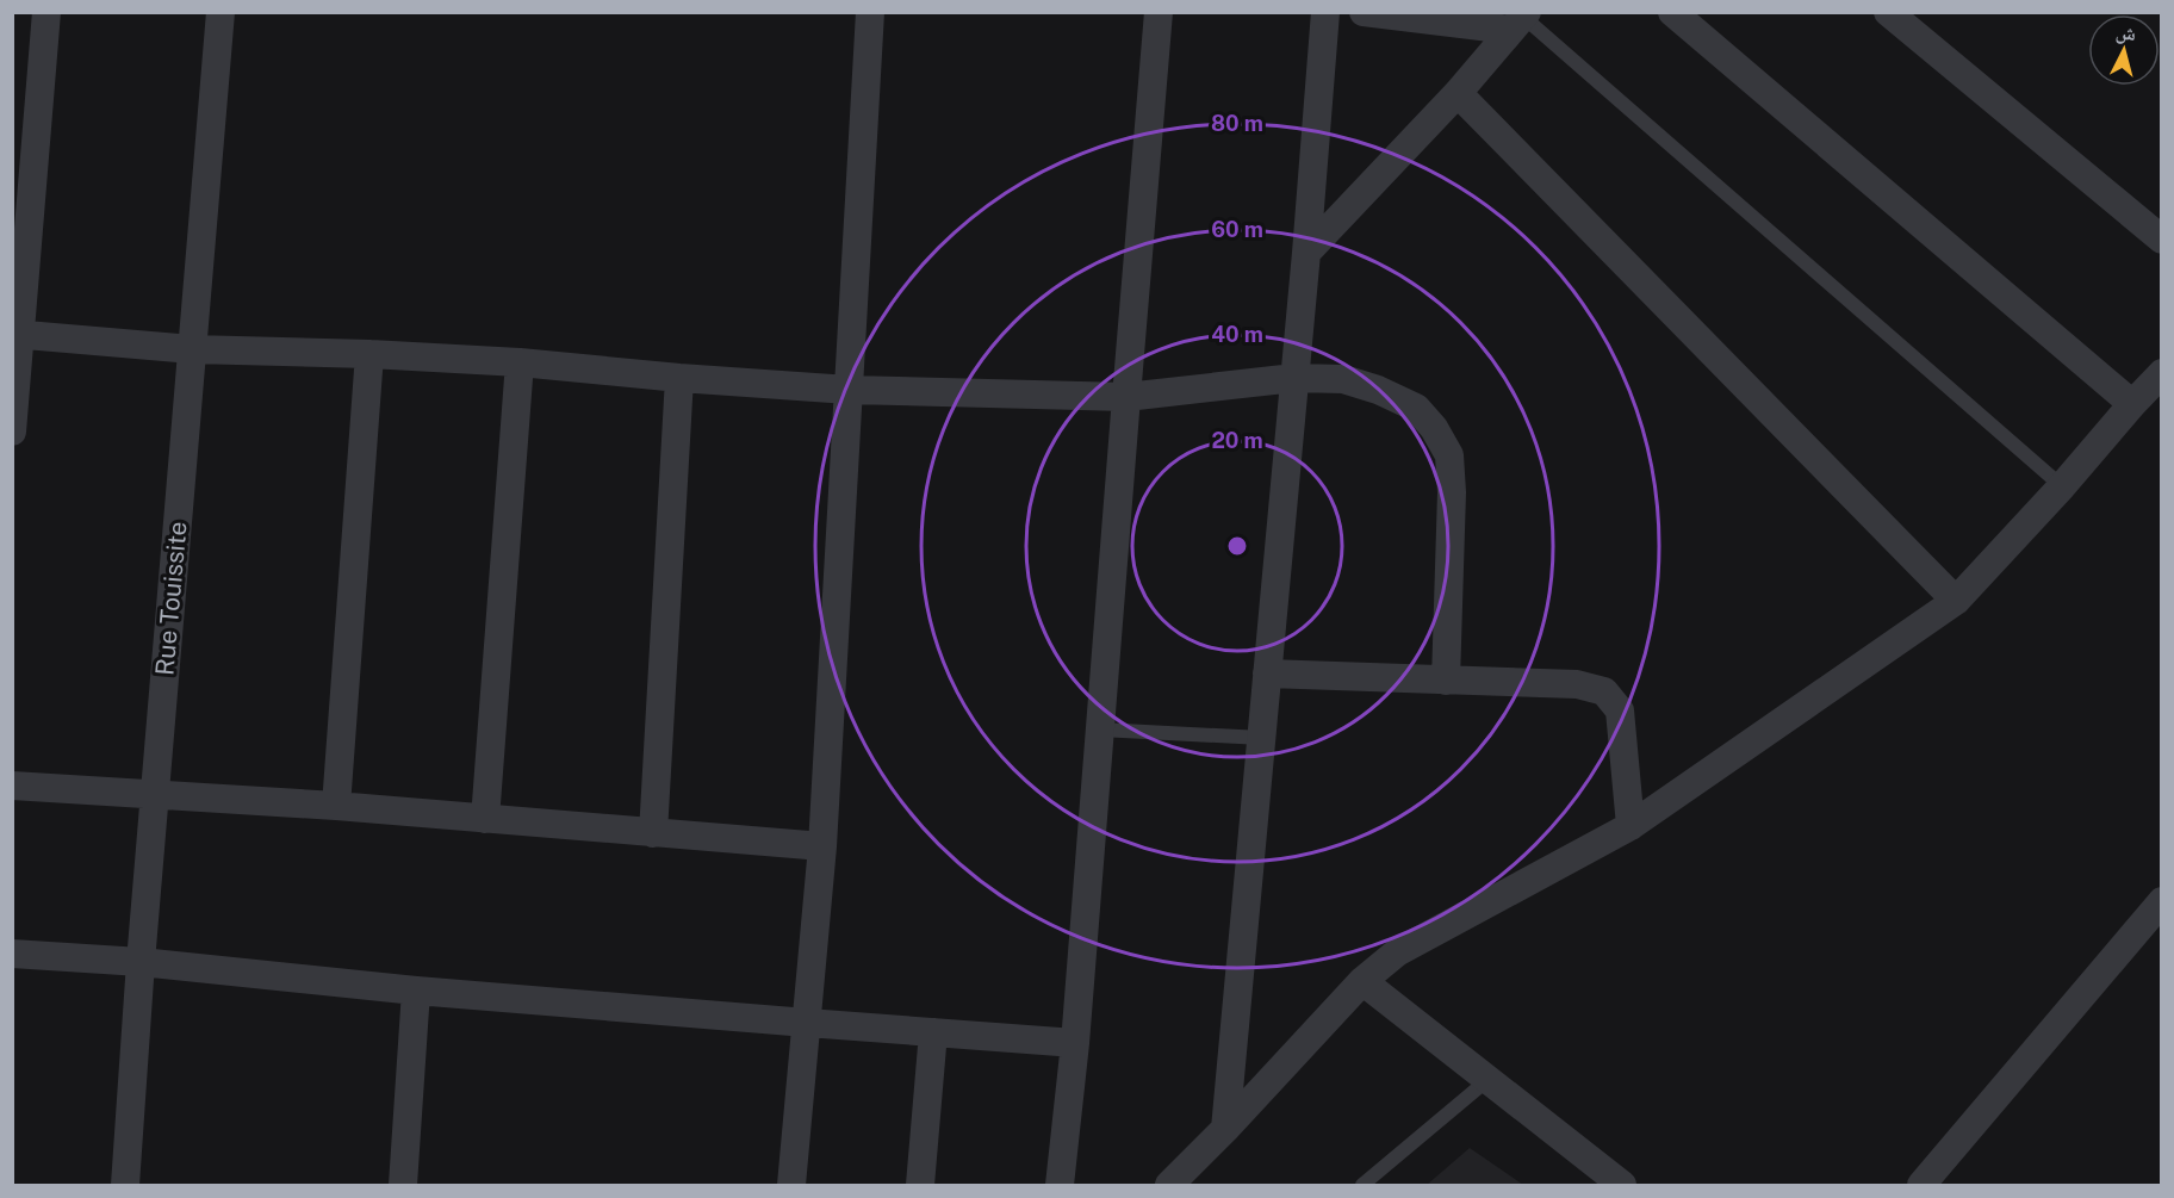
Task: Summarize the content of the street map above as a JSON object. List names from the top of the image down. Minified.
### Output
{"streets":{"street":["Rue Touissite"]},"north":"top","rings":["80 m","60 m","40 m","20 m"]}
